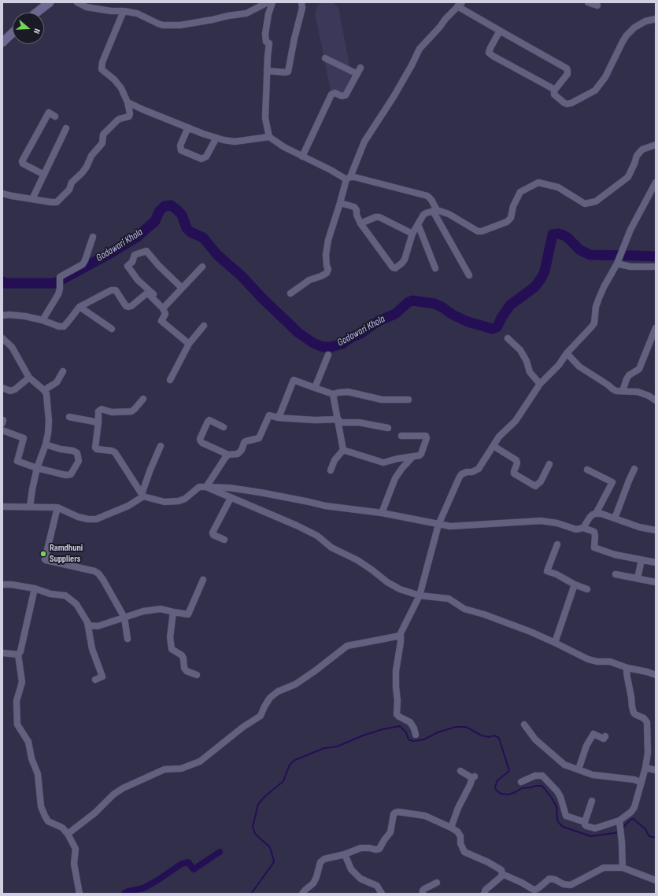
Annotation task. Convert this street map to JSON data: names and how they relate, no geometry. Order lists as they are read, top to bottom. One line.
{"water":["Godawari Khola"],"places":["Ramdhuni Suppliers"],"north":"right"}
